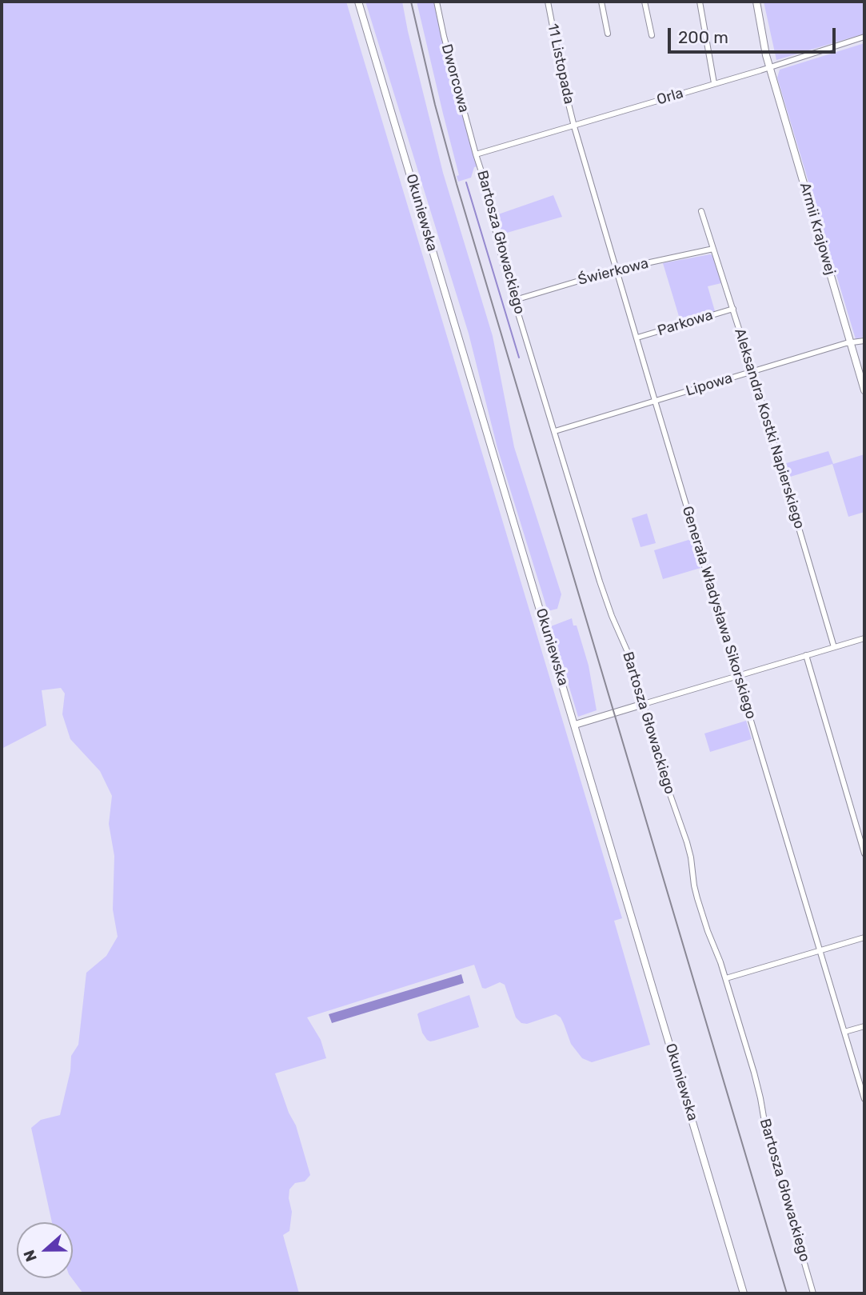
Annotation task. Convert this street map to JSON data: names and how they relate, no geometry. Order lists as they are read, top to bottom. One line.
{"streets":{"main road":["Okuniewska","Armii Krajowej"],"street":["11 Listopada","Dworcowa","Orla","Bartosza Głowackiego","Świerkowa","Parkowa","Lipowa","Aleksandra Kostki Napierskiego","Generała Władysława Sikorskiego"]},"crossings":[["11 Listopada","Orla"],["11 Listopada","Generała Władysława Sikorskiego"],["Dworcowa","Orla"],["Dworcowa","Bartosza Głowackiego"],["Orla","Armii Krajowej"],["Orla","Bartosza Głowackiego"],["Orla","Generała Władysława Sikorskiego"],["Armii Krajowej","Lipowa"],["Bartosza Głowackiego","Świerkowa"],["Bartosza Głowackiego","Lipowa"],["Świerkowa","Aleksandra Kostki Napierskiego"],["Świerkowa","Generała Władysława Sikorskiego"],["Parkowa","Aleksandra Kostki Napierskiego"],["Parkowa","Generała Władysława Sikorskiego"],["Lipowa","Aleksandra Kostki Napierskiego"],["Lipowa","Generała Władysława Sikorskiego"]],"scale_bar":"200 m","north":"left"}
